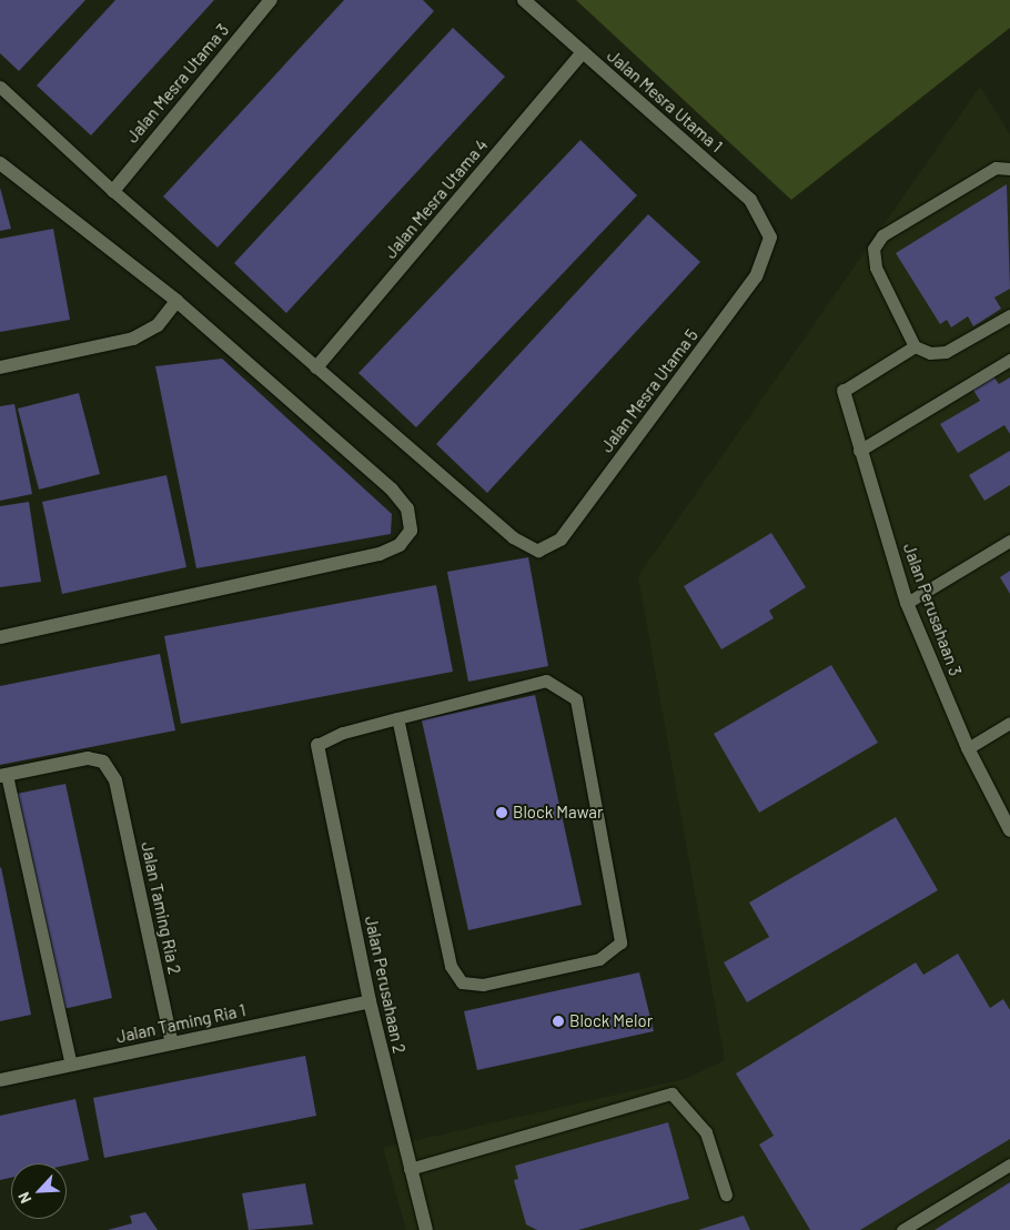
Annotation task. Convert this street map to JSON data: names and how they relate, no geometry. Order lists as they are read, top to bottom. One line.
{"streets":{"street":["Jalan Mesra Utama 3","Jalan Mesra Utama 1","Jalan Mesra Utama 4","Jalan Mesra Utama 5","Jalan Perusahaan 3","Jalan Taming Ria 2","Jalan Perusahaan 2","Jalan Taming Ria 1"]},"crossings":[["Jalan Mesra Utama 1","Jalan Mesra Utama 4"],["Jalan Mesra Utama 1","Jalan Mesra Utama 5"],["Jalan Taming Ria 2","Jalan Taming Ria 1"],["Jalan Perusahaan 2","Jalan Taming Ria 1"]],"places":["Block Mawar","Block Melor"],"north":"bottom left"}
